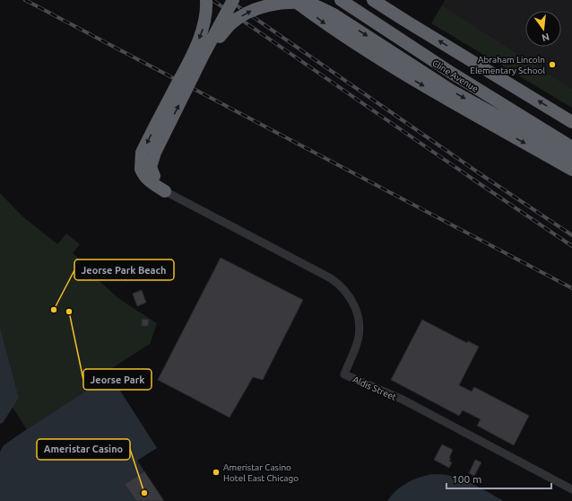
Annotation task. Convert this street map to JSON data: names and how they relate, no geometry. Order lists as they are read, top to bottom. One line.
{"streets":{"highway":["Cline Avenue"],"street":["Aldis Street"]},"places":["Abraham Lincoln Elementary School","Jeorse Park Beach","Jeorse Park","Ameristar Casino Hotel East Chicago","Ameristar Casino"],"scale_bar":"100 m","north":"bottom"}
